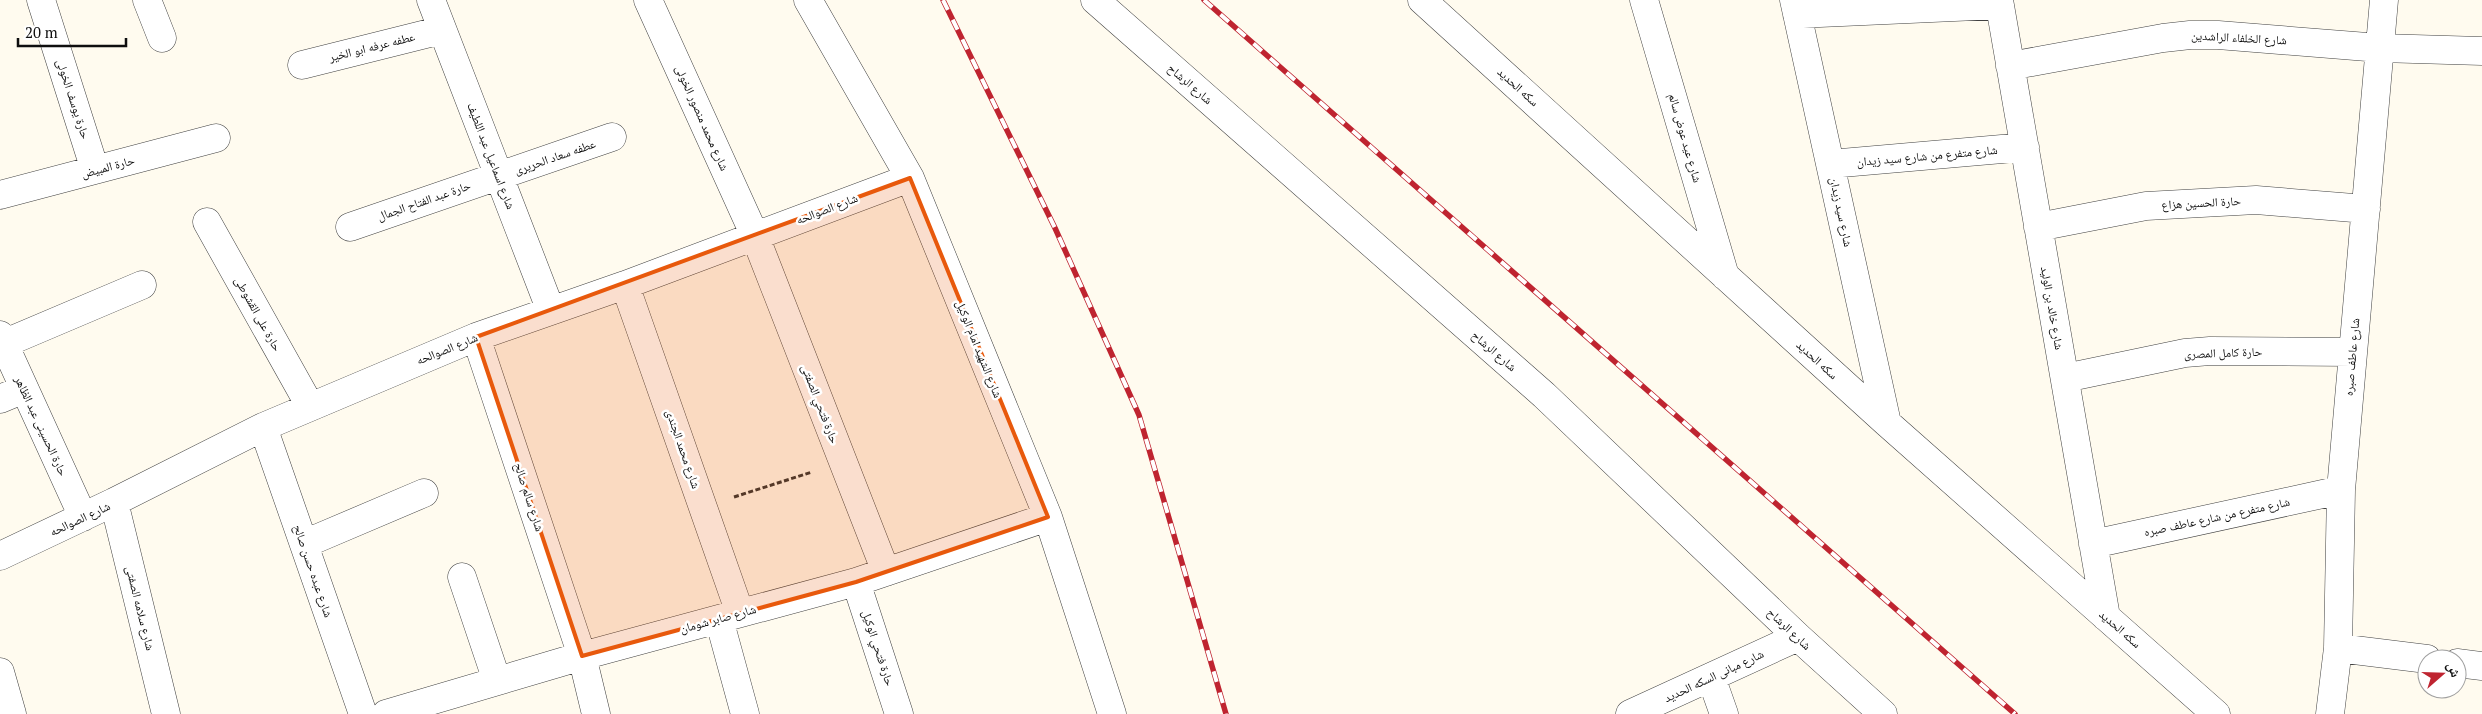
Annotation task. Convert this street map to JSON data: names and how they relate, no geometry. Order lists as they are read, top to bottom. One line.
{"streets":{"street":["شارع الخلفاء الراشدين","عطفه عرفه ابو الخير","شارع الرشاح","سكه الحديد","حارة يوسف الخولى","شارع محمد منصور الخولى","شارع عيد عوض سالم","شارع اسماعيل عبد اللطيف","شارع متفرع من شارع سيد زيدان","عطفه سعاد الحريرى","حارة المبيض","حارة عبد الفتاح الجمال","حارة الحسين هزاع","شارع الصوالحه","شارع سيد زيدان","شارع خالد بن الوليد","حارة على القشوطى","شارع الشهيد امام الوكيل","حارة كامل المصرى","شارع عاطف صبره","حارة فتحي الصفتى","حارة الحسينى عبد الظاهر","شارع محمد الجندى","شارع سالم صالح","شارع متفرع من شارع عاطف صبره","شارع عبده حسن صالح","شارع سلامه الصفتى","شارع صابر شومان","حارة فتحي الوكيل","شارع مبانى السكه الحديد"]},"crossings":[["شارع الخلفاء الراشدين","شارع خالد بن الوليد"],["شارع الخلفاء الراشدين","شارع عاطف صبره"],["عطفه عرفه ابو الخير","شارع اسماعيل عبد اللطيف"],["شارع الرشاح","شارع مبانى السكه الحديد"],["سكه الحديد","شارع عيد عوض سالم"],["سكه الحديد","شارع سيد زيدان"],["سكه الحديد","شارع خالد بن الوليد"],["حارة يوسف الخولى","حارة المبيض"],["شارع محمد منصور الخولى","شارع الصوالحه"],["شارع محمد منصور الخولى","حارة فتحي الصفتى"],["شارع اسماعيل عبد اللطيف","عطفه سعاد الحريرى"],["شارع اسماعيل عبد اللطيف","حارة عبد الفتاح الجمال"],["شارع اسماعيل عبد اللطيف","شارع الصوالحه"],["شارع متفرع من شارع سيد زيدان","شارع سيد زيدان"],["شارع متفرع من شارع سيد زيدان","شارع خالد بن الوليد"],["عطفه سعاد الحريرى","حارة عبد الفتاح الجمال"],["حارة الحسين هزاع","شارع خالد بن الوليد"],["حارة الحسين هزاع","شارع عاطف صبره"],["شارع الصوالحه","حارة على القشوطى"],["شارع الصوالحه","شارع الشهيد امام الوكيل"],["شارع الصوالحه","حارة فتحي الصفتى"],["شارع الصوالحه","حارة الحسينى عبد الظاهر"],["شارع الصوالحه","شارع محمد الجندى"],["شارع الصوالحه","شارع سالم صالح"],["شارع الصوالحه","شارع عبده حسن صالح"],["شارع الصوالحه","شارع سلامه الصفتى"],["شارع خالد بن الوليد","حارة كامل المصرى"],["شارع خالد بن الوليد","شارع متفرع من شارع عاطف صبره"],["شارع الشهيد امام الوكيل","شارع صابر شومان"],["حارة كامل المصرى","شارع عاطف صبره"],["شارع عاطف صبره","شارع متفرع من شارع عاطف صبره"],["حارة فتحي الصفتى","شارع صابر شومان"],["شارع محمد الجندى","شارع صابر شومان"],["شارع سالم صالح","شارع صابر شومان"],["شارع صابر شومان","حارة فتحي الوكيل"]],"scale_bar":"20 m","north":"right"}
